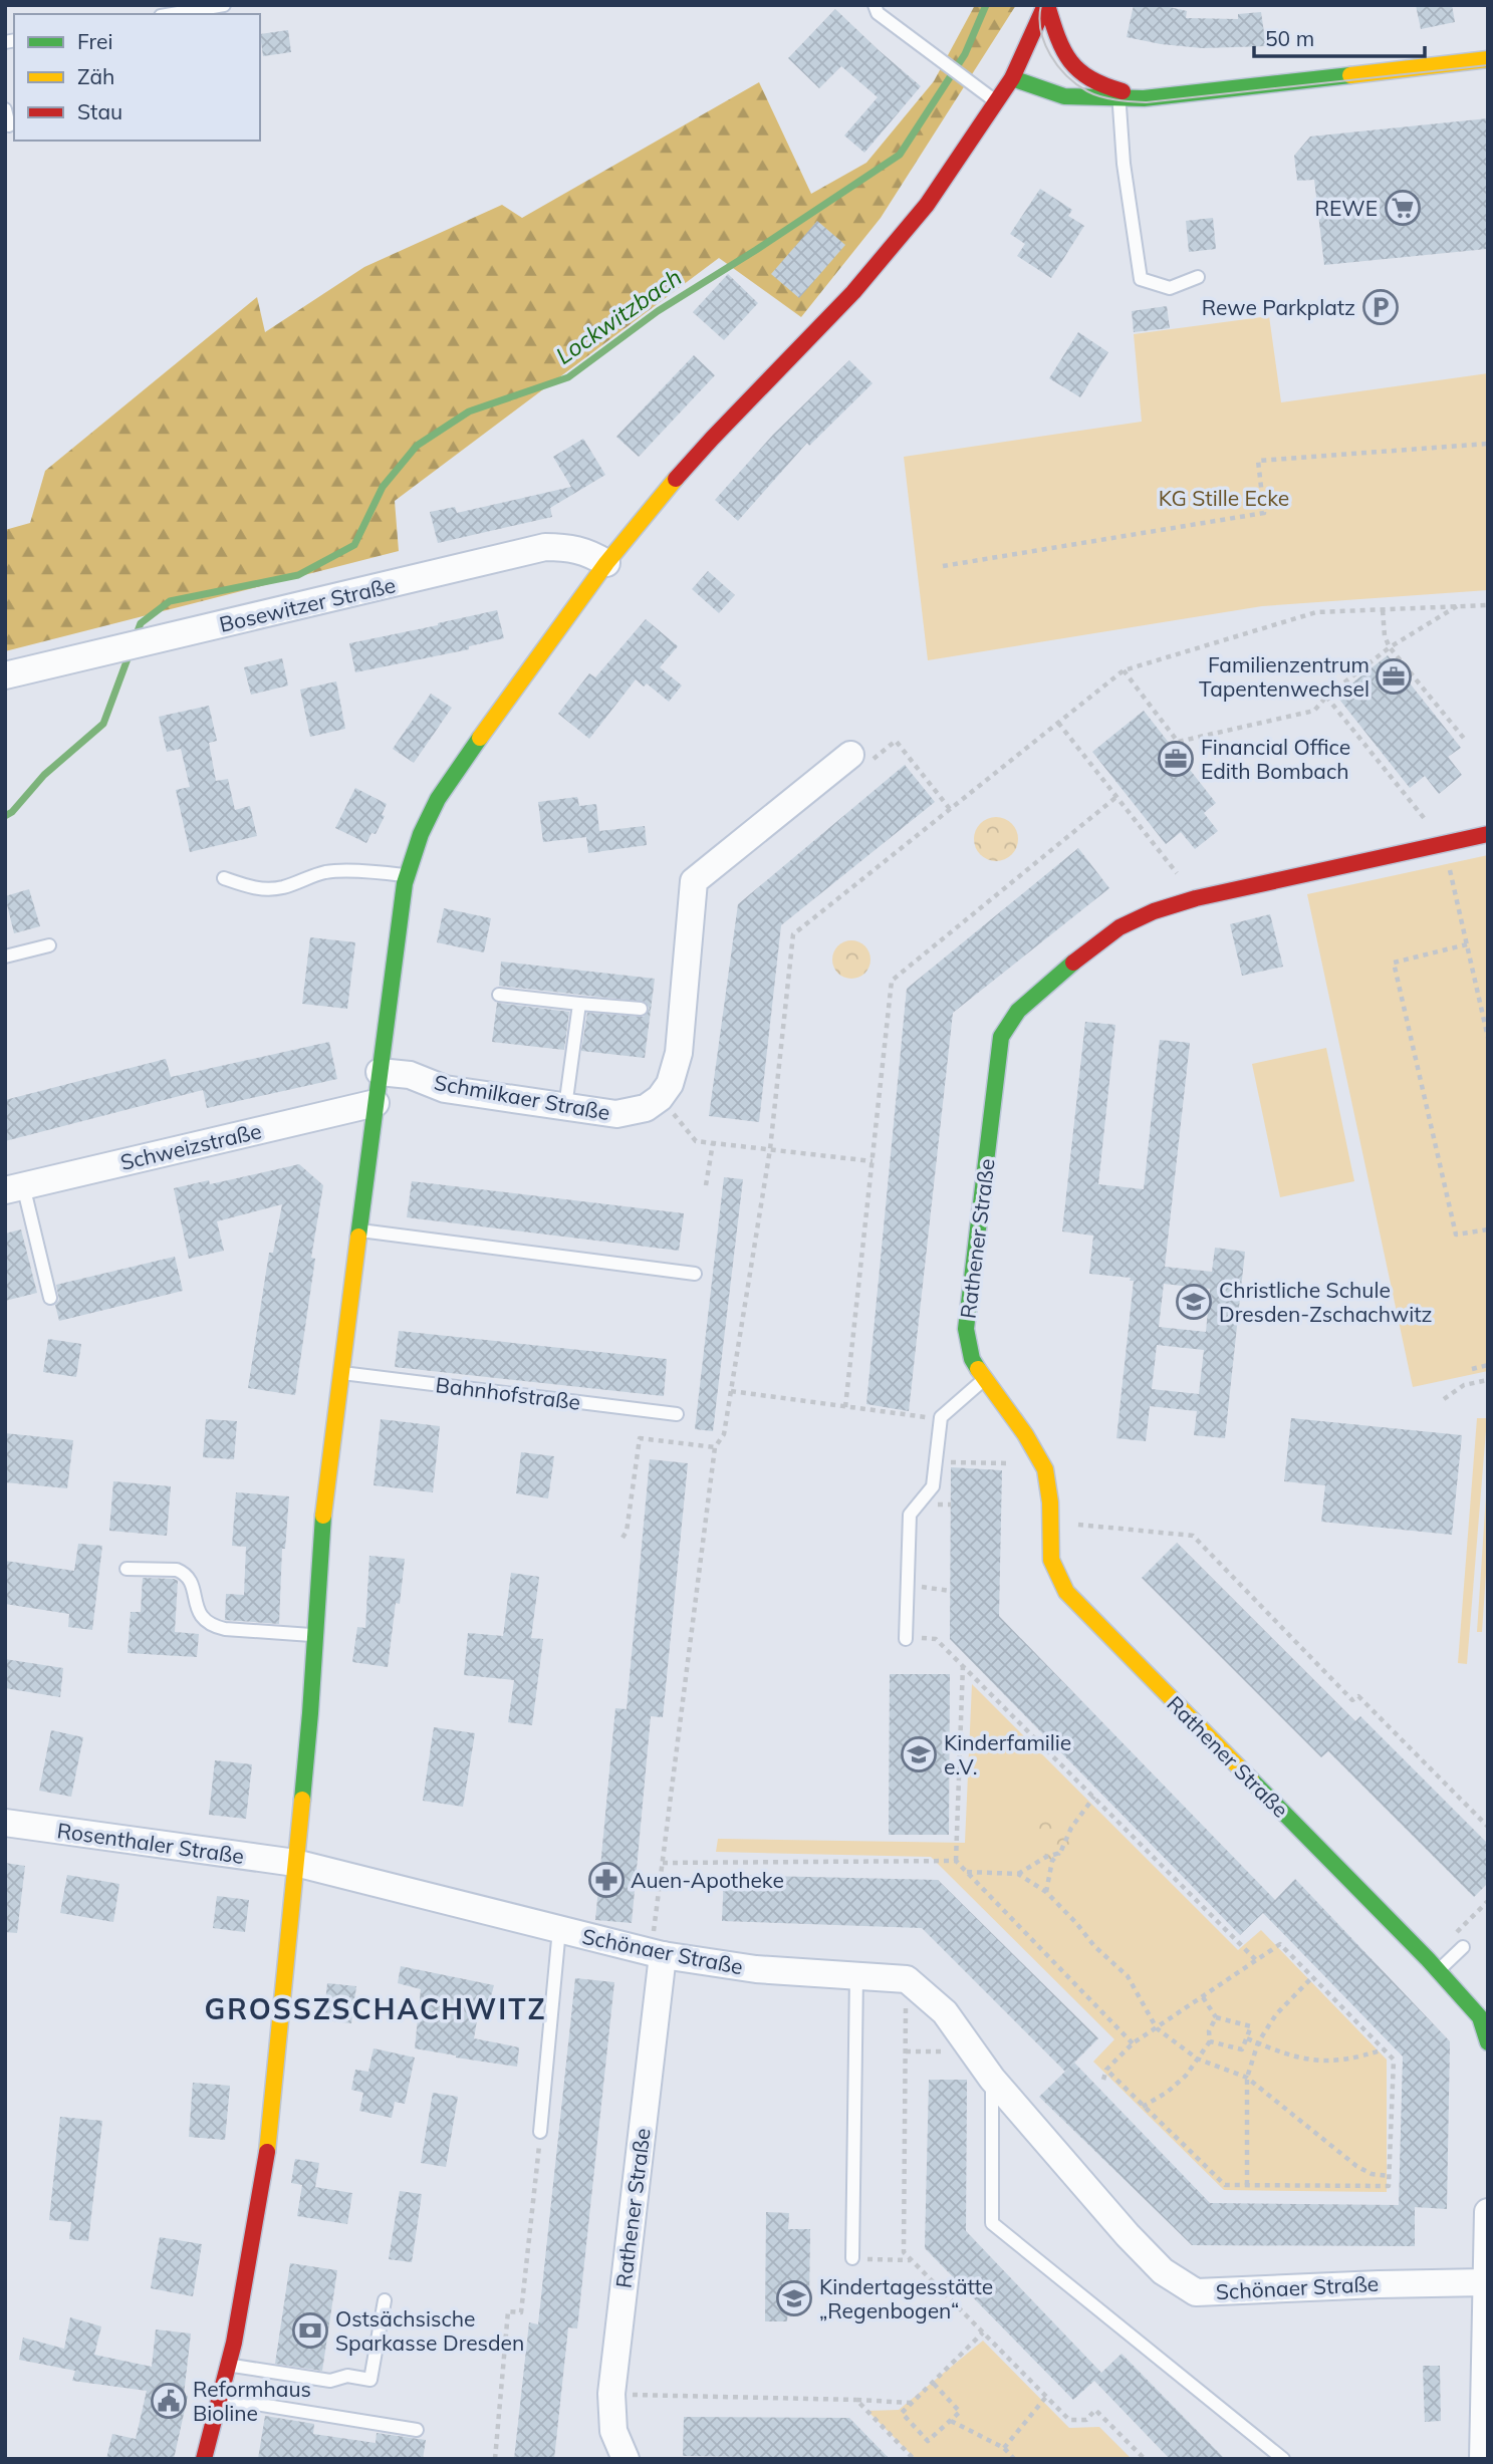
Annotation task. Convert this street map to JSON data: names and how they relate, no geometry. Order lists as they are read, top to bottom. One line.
{"streets":{"street":["Bosewitzer Straße","Schmilkaer Straße","Schweizstraße","Rathener Straße","Rosenthaler Straße","Schönaer Straße"],"lane":["Bahnhofstraße"]},"crossings":[["Rathener Straße","Schönaer Straße"],["Rosenthaler Straße","Schönaer Straße"]],"districts":["GROSSZSCHACHWITZ"],"water":["Lockwitzbach"],"parks":["KG Stille Ecke"],"places":{"supermarket":["REWE"],"parking":["Rewe Parkplatz"],"office":["Familienzentrum Tapentenwechsel","Financial Office Edith Bombach"],"school or university":["Christliche Schule Dresden-Zschachwitz","Kinderfamilie e.V.","Kindertagesstätte „Regenbogen“"],"pharmacy":["Auen-Apotheke"],"bank":["Ostsächsische Sparkasse Dresden"],"public building":["Reformhaus Bioline"]},"legend":["Frei","Zäh","Stau"],"scale_bar":"50 m"}
